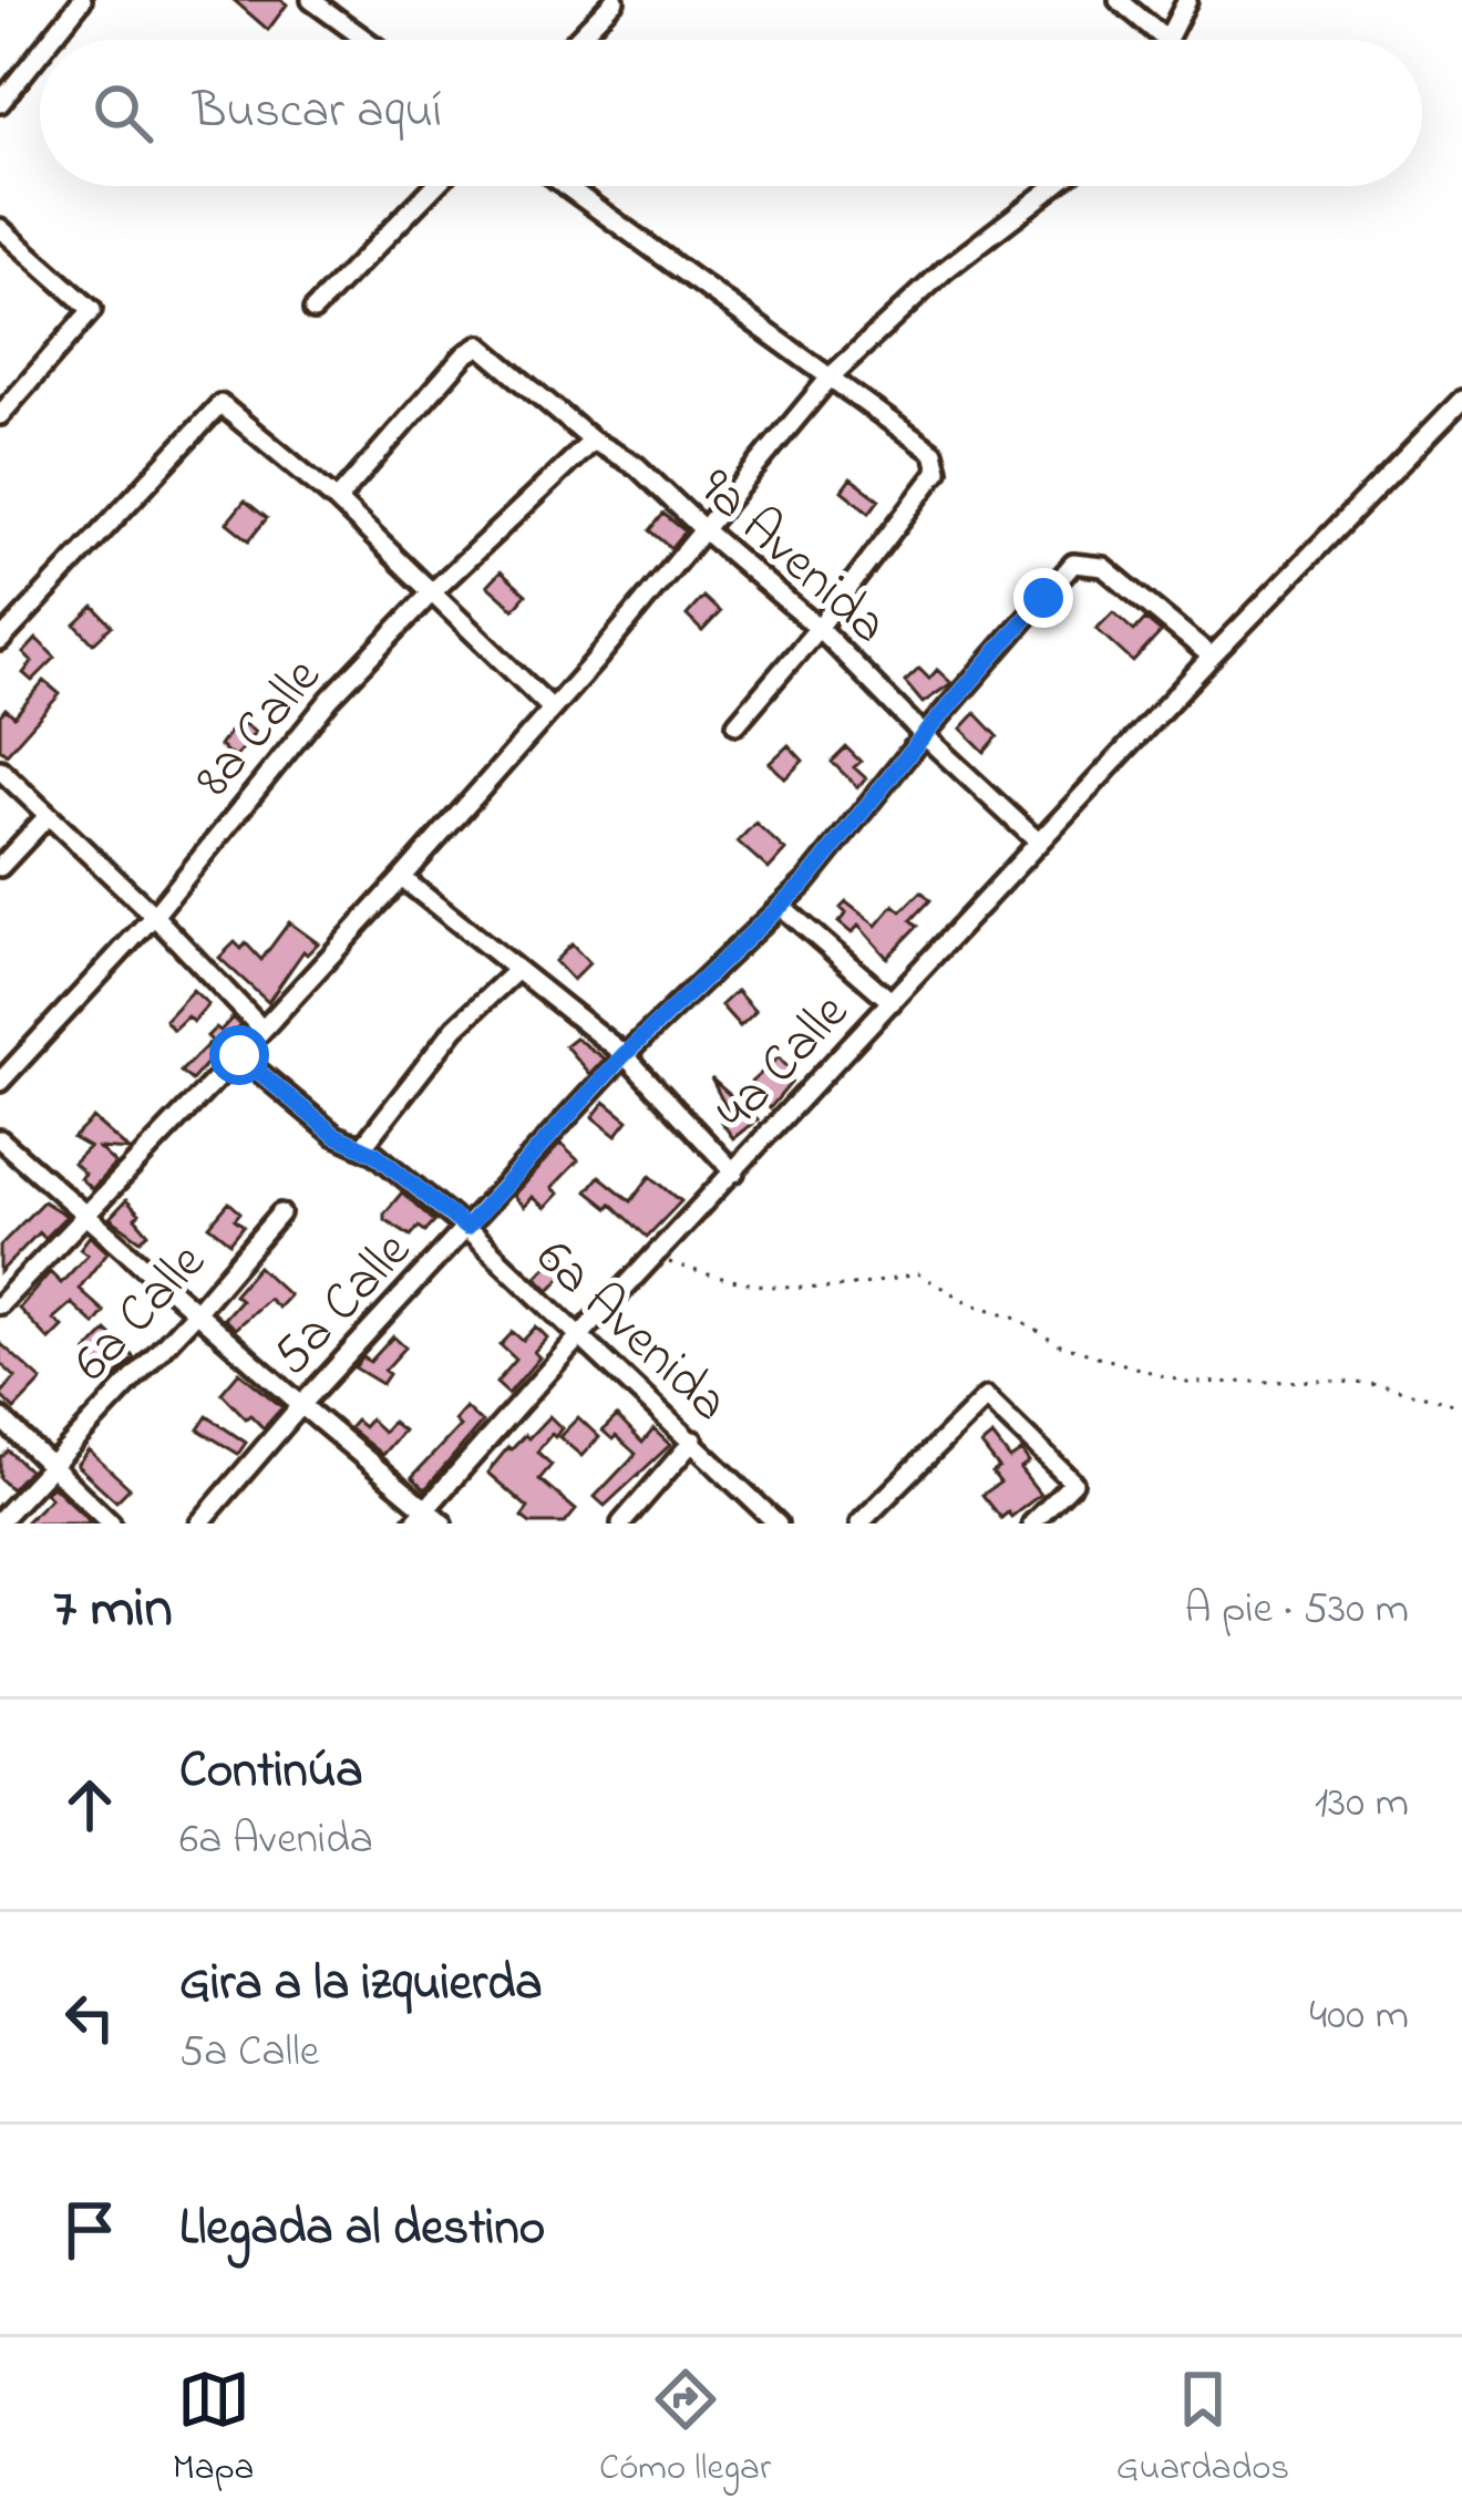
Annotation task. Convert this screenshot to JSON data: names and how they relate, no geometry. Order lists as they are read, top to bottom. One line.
{"streets":{"street":["9a Avenida","8a Calle","4a Calle","5a Calle","6a Calle","6a Avenida"]},"crossings":[["9a Avenida","8a Calle"],["9a Avenida","4a Calle"],["9a Avenida","5a Calle"],["4a Calle","5a Calle"],["4a Calle","6a Avenida"],["5a Calle","6a Avenida"]],"page":{"search":"Buscar aquí","heading":["7 min","A pie · 530 m"],"list":[["Continúa","6a Avenida","130 m"],["Gira a la izquierda","5a Calle","400 m"],"Llegada al destino"],"nav":["Mapa","Cómo llegar","Guardados"]}}
